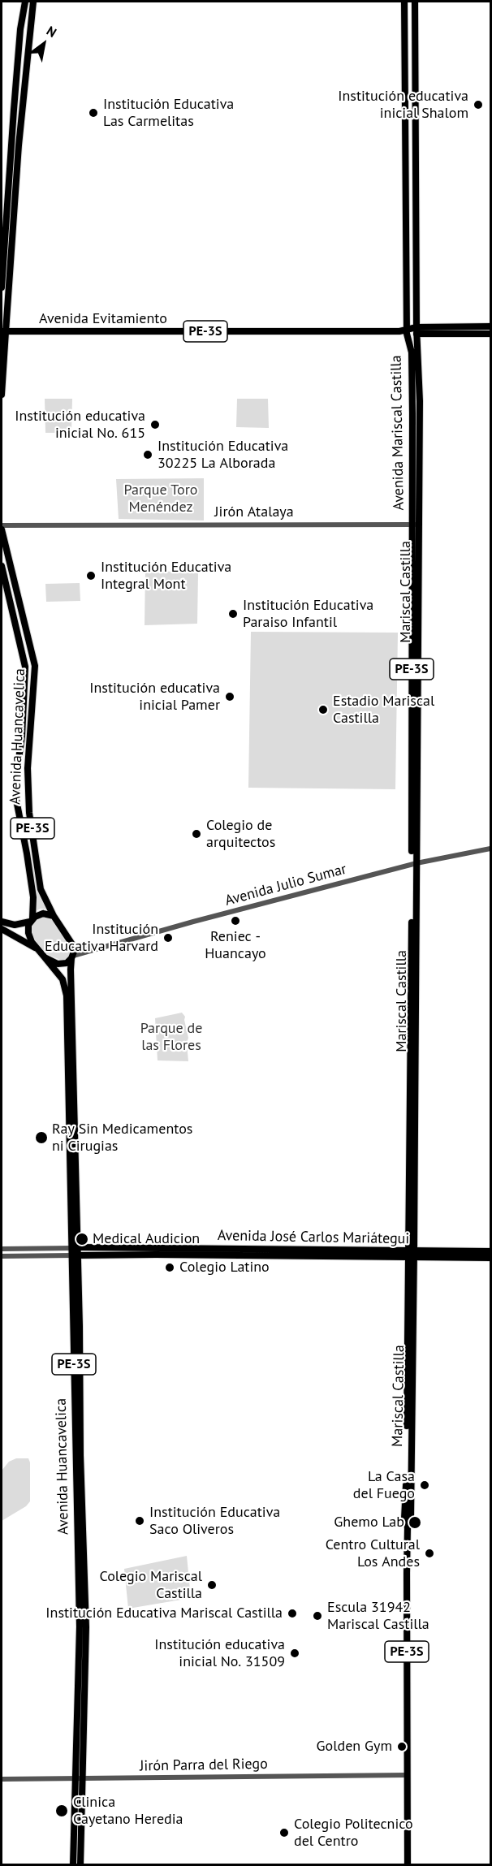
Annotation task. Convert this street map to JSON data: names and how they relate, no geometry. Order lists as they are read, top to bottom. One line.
{"streets":{"highway":["Avenida Evitamiento","PE-3S","Avenida Mariscal Castilla","Mariscal Castilla","Avenida Huancavelica"],"main road":["Avenida José Carlos Mariátegui"],"street":["Jirón Atalaya","Avenida Julio Sumar","Jirón Parra del Riego"]},"crossings":[["Avenida Evitamiento","Avenida Mariscal Castilla"],["PE-3S","Avenida Huancavelica"],["PE-3S","Avenida Julio Sumar"],["Avenida Mariscal Castilla","Jirón Atalaya"],["Avenida Mariscal Castilla","Mariscal Castilla"],["Avenida Mariscal Castilla","Avenida Julio Sumar"],["Jirón Atalaya","Mariscal Castilla"],["Mariscal Castilla","Avenida Julio Sumar"],["Mariscal Castilla","Avenida José Carlos Mariátegui"],["Mariscal Castilla","Jirón Parra del Riego"],["Avenida Huancavelica","Avenida Julio Sumar"],["Avenida Huancavelica","Avenida José Carlos Mariátegui"],["Avenida Huancavelica","Jirón Parra del Riego"]],"parks":["Parque Toro Menéndez","Parque de las Flores"],"places":["Institución educativa inicial Shalom","Institución Educativa Las Carmelitas","Institución educativa inicial No. 615","Institución Educativa 30225 La Alborada","Institución Educativa Integral Mont","Institución Educativa Paraiso Infantil","Institución educativa inicial Pamer","Estadio Mariscal Castilla","Colegio de arquitectos","Reniec - Huancayo","Institución Educativa Harvard","Ray Sin Medicamentos ni Cirugias","Medical Audicion","Colegio Latino","La Casa del Fuego","Institución Educativa Saco Oliveros","Ghemo Lab","Centro Cultural Los Andes","Colegio Mariscal Castilla","Institución Educativa Mariscal Castilla","Escula 31942 Mariscal Castilla","Institución educativa inicial No. 31509","Golden Gym","Clinica Cayetano Heredia","Colegio Politecnico del Centro"],"north":"top right"}
